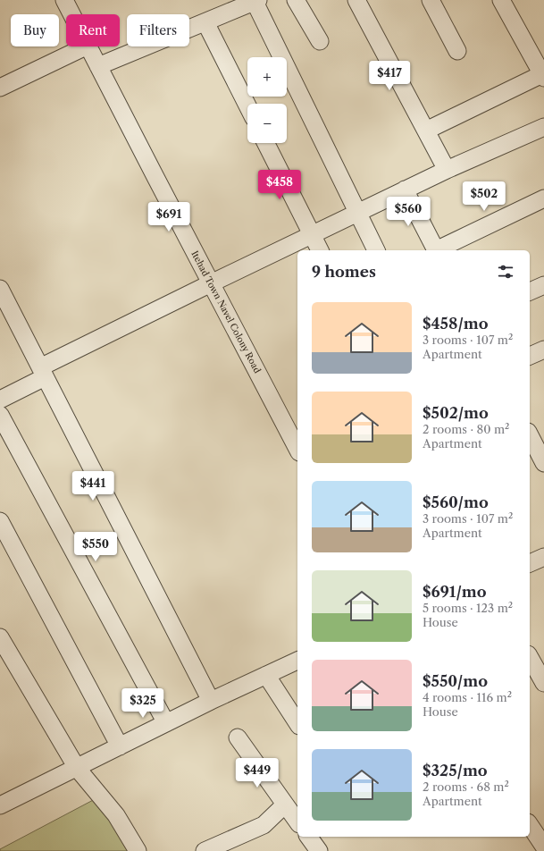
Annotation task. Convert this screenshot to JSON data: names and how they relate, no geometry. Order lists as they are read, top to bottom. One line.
{"streets":{"street":["Itehad Town Navel Colony Road"]},"page":{"chip":["Buy","Rent","Filters"],"map_buttons":["+","−"],"price":["$417","$458","$502","$560","$691","$441","$550","$325","$449"],"heading":"9 homes","list":[{"name":"$458/mo","note":"3 rooms · 107 m² · Apartment"},{"name":"$502/mo","note":"2 rooms · 80 m² · Apartment"},{"name":"$560/mo","note":"3 rooms · 107 m² · Apartment"},{"name":"$691/mo","note":"5 rooms · 123 m² · House"},{"name":"$550/mo","note":"4 rooms · 116 m² · House"},{"name":"$325/mo","note":"2 rooms · 68 m² · Apartment"}]}}
